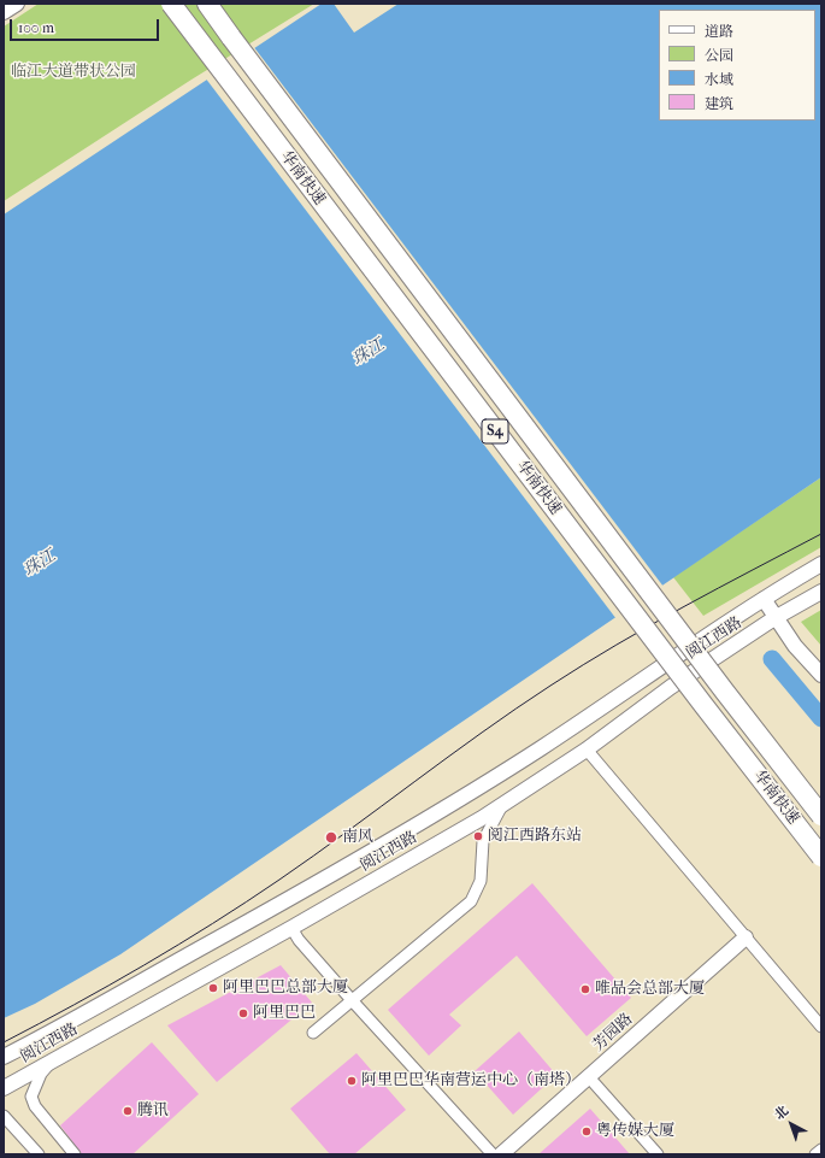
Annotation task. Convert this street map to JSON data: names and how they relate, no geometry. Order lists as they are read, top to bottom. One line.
{"streets":{"highway":["华南快速","S4"],"main road":["阅江西路","芳园路"]},"water":["珠江"],"parks":["临江大道带状公园"],"places":["阅江西路东站","南风","阿里巴巴总部大厦","唯品会总部大厦","阿里巴巴","阿里巴巴华南营运中心（南塔）","腾讯","粤传媒大厦"],"legend":["道路","公园","水域","建筑"],"scale_bar":"100 m","north":"top left"}
